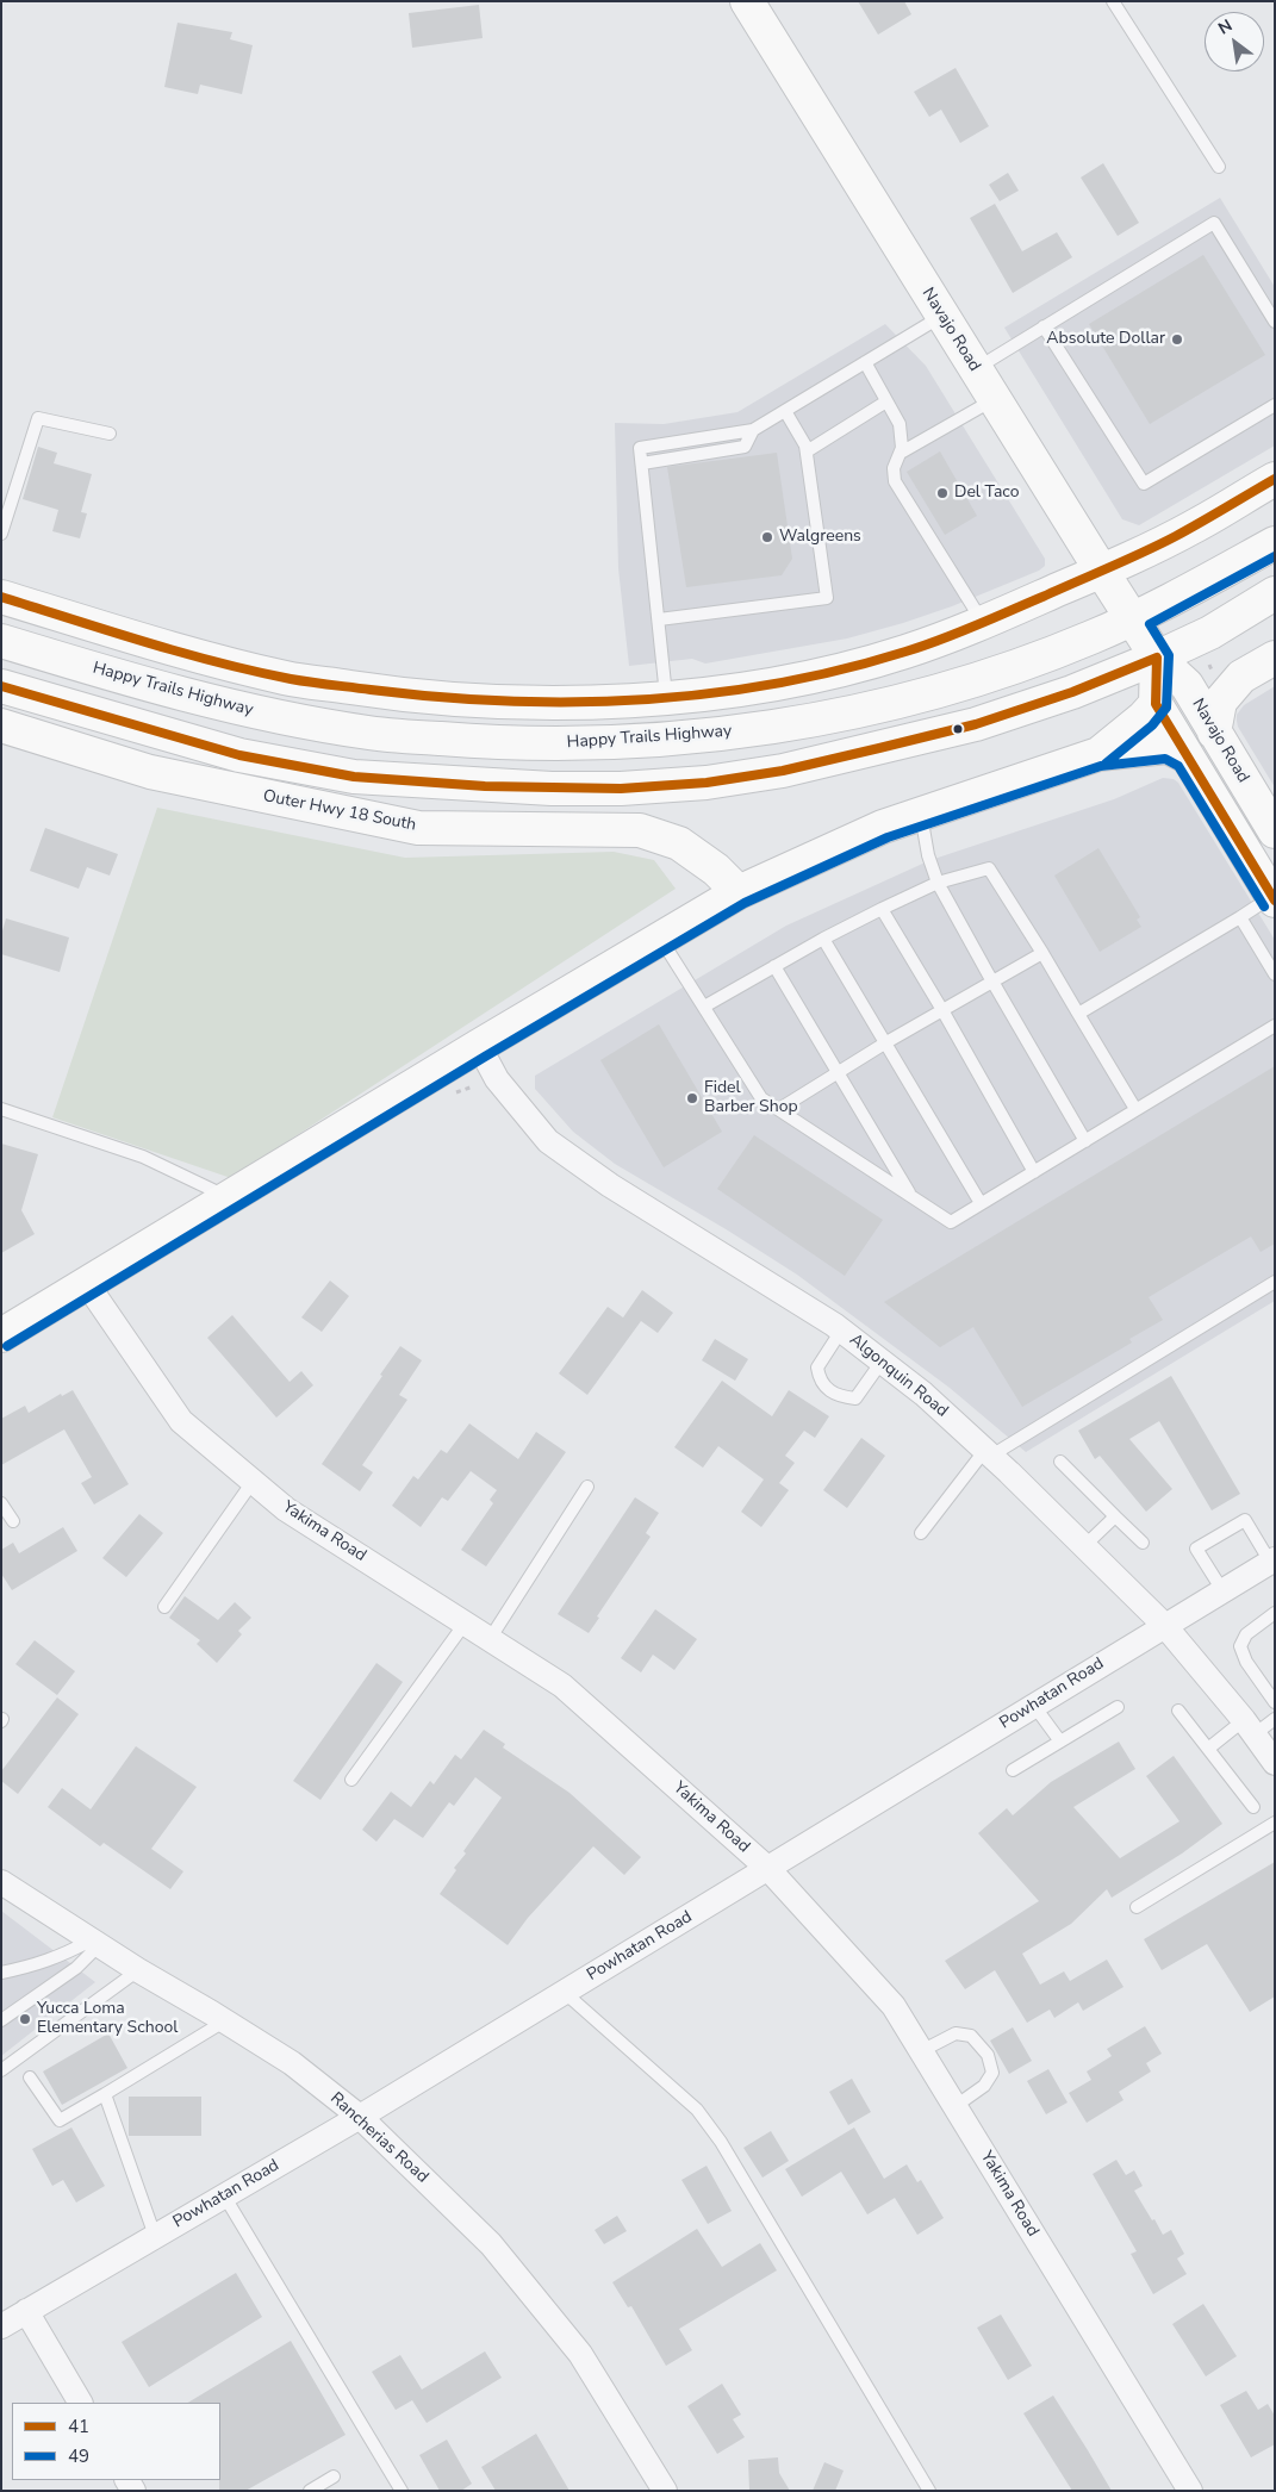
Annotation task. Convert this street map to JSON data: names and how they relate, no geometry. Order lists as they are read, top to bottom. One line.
{"streets":{"main road":["Navajo Road","Happy Trails Highway","Outer Hwy 18 South"],"street":["Algonquin Road","Yakima Road","Powhatan Road","Rancherias Road"]},"crossings":[["Navajo Road","Happy Trails Highway"],["Algonquin Road","Powhatan Road"],["Yakima Road","Powhatan Road"],["Powhatan Road","Rancherias Road"]],"places":["Absolute Dollar","Del Taco","Walgreens","Fidel Barber Shop","Yucca Loma Elementary School"],"lines":["transit line 41","transit line 49"],"legend":["41","49"],"north":"top left"}
